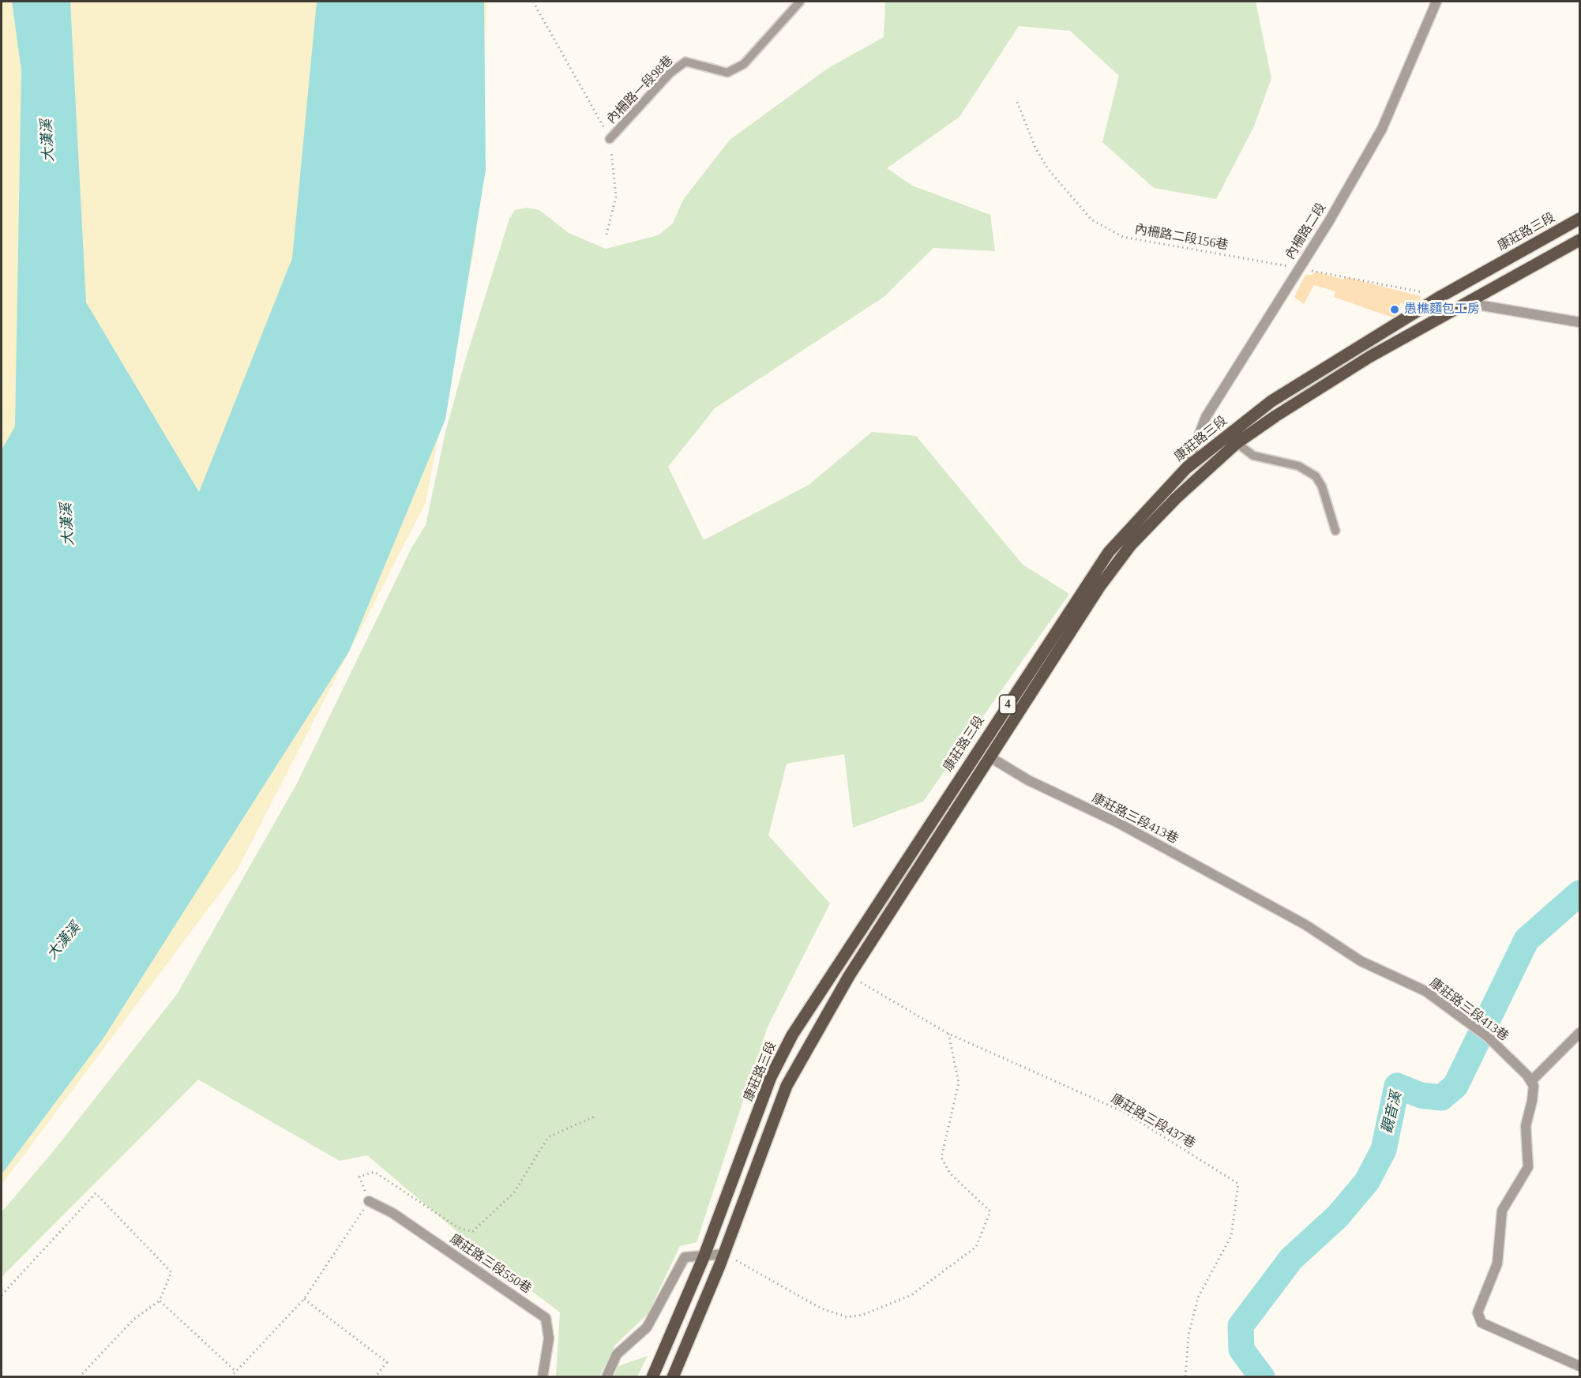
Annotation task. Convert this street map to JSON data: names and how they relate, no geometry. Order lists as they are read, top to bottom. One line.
{"streets":{"main road":["康莊路三段","4"],"street":["內柵路二段","康莊路三段413巷","康莊路三段550巷"],"lane":["內柵路一段98巷"],"path":["內柵路二段156巷","康莊路三段437巷"]},"crossings":[["內柵路二段","康莊路三段"],["內柵路二段","內柵路二段156巷"],["康莊路三段","內柵路二段156巷"],["康莊路三段","康莊路三段413巷"],["康莊路三段","康莊路三段437巷"]],"water":["大漢溪","觀音溪"],"places":["愚樵麵包工房"]}
